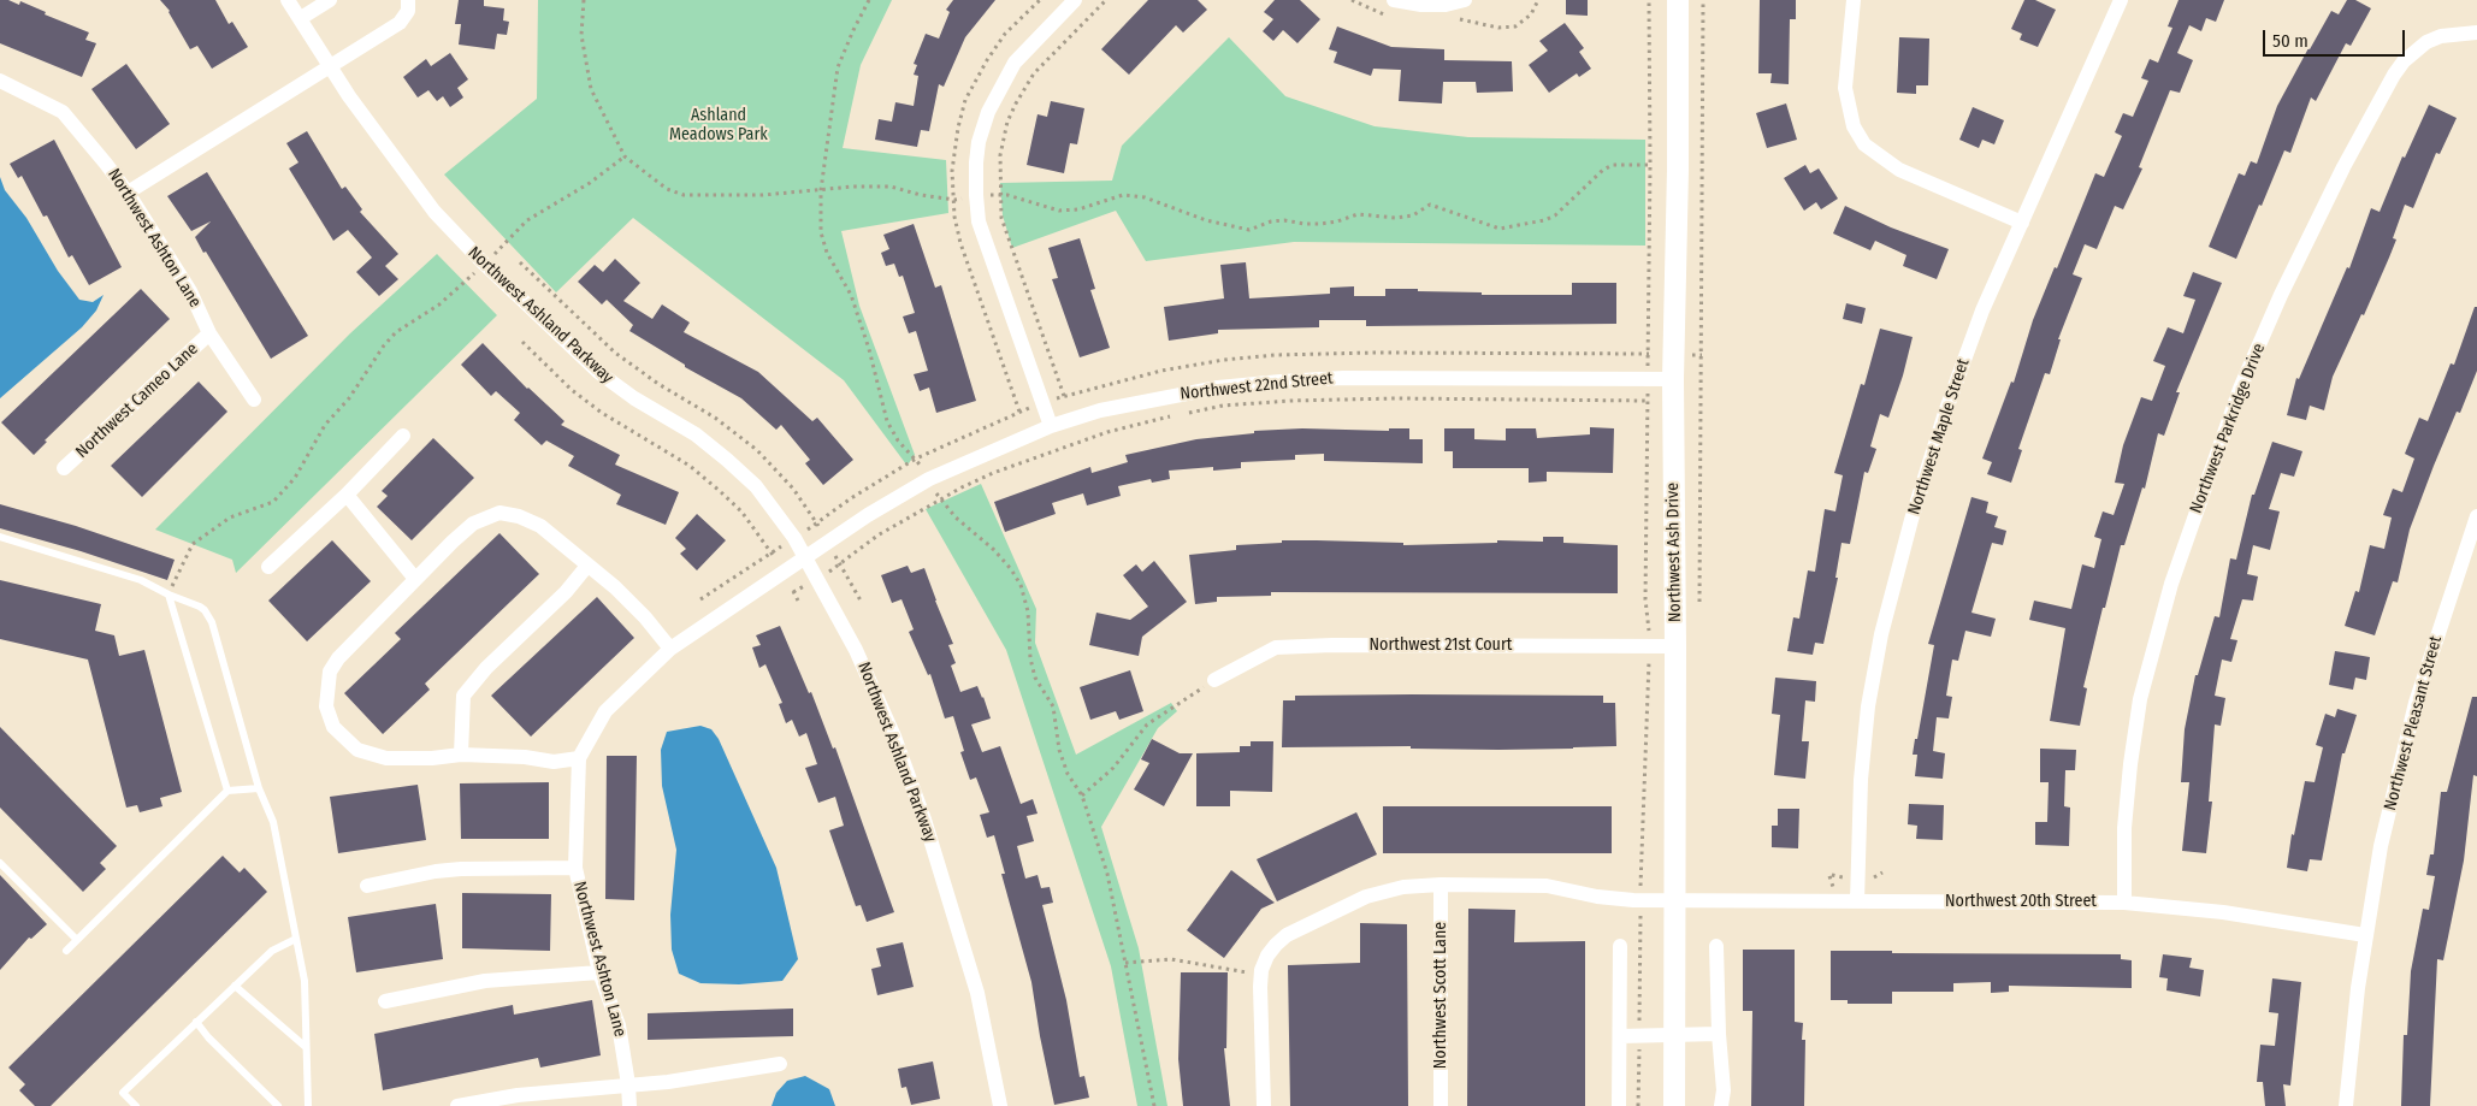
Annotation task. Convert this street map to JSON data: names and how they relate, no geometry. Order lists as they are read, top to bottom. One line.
{"streets":{"street":["Northwest Ashton Lane","Northwest Ashland Parkway","Northwest 22nd Street","Northwest Cameo Lane","Northwest Parkridge Drive","Northwest Maple Street","Northwest Ash Drive","Northwest 21st Court","Northwest Pleasant Street","Northwest 20th Street","Northwest Scott Lane"]},"crossings":[["Northwest Ashton Lane","Northwest Ashland Parkway"],["Northwest Ashton Lane","Northwest 22nd Street"],["Northwest Ashton Lane","Northwest Cameo Lane"],["Northwest Ashland Parkway","Northwest 22nd Street"],["Northwest 22nd Street","Northwest Ash Drive"],["Northwest Parkridge Drive","Northwest 20th Street"],["Northwest Maple Street","Northwest 20th Street"],["Northwest Ash Drive","Northwest 21st Court"],["Northwest Ash Drive","Northwest 20th Street"],["Northwest Pleasant Street","Northwest 20th Street"],["Northwest 20th Street","Northwest Scott Lane"]],"parks":["Ashland Meadows Park"],"scale_bar":"50 m"}
